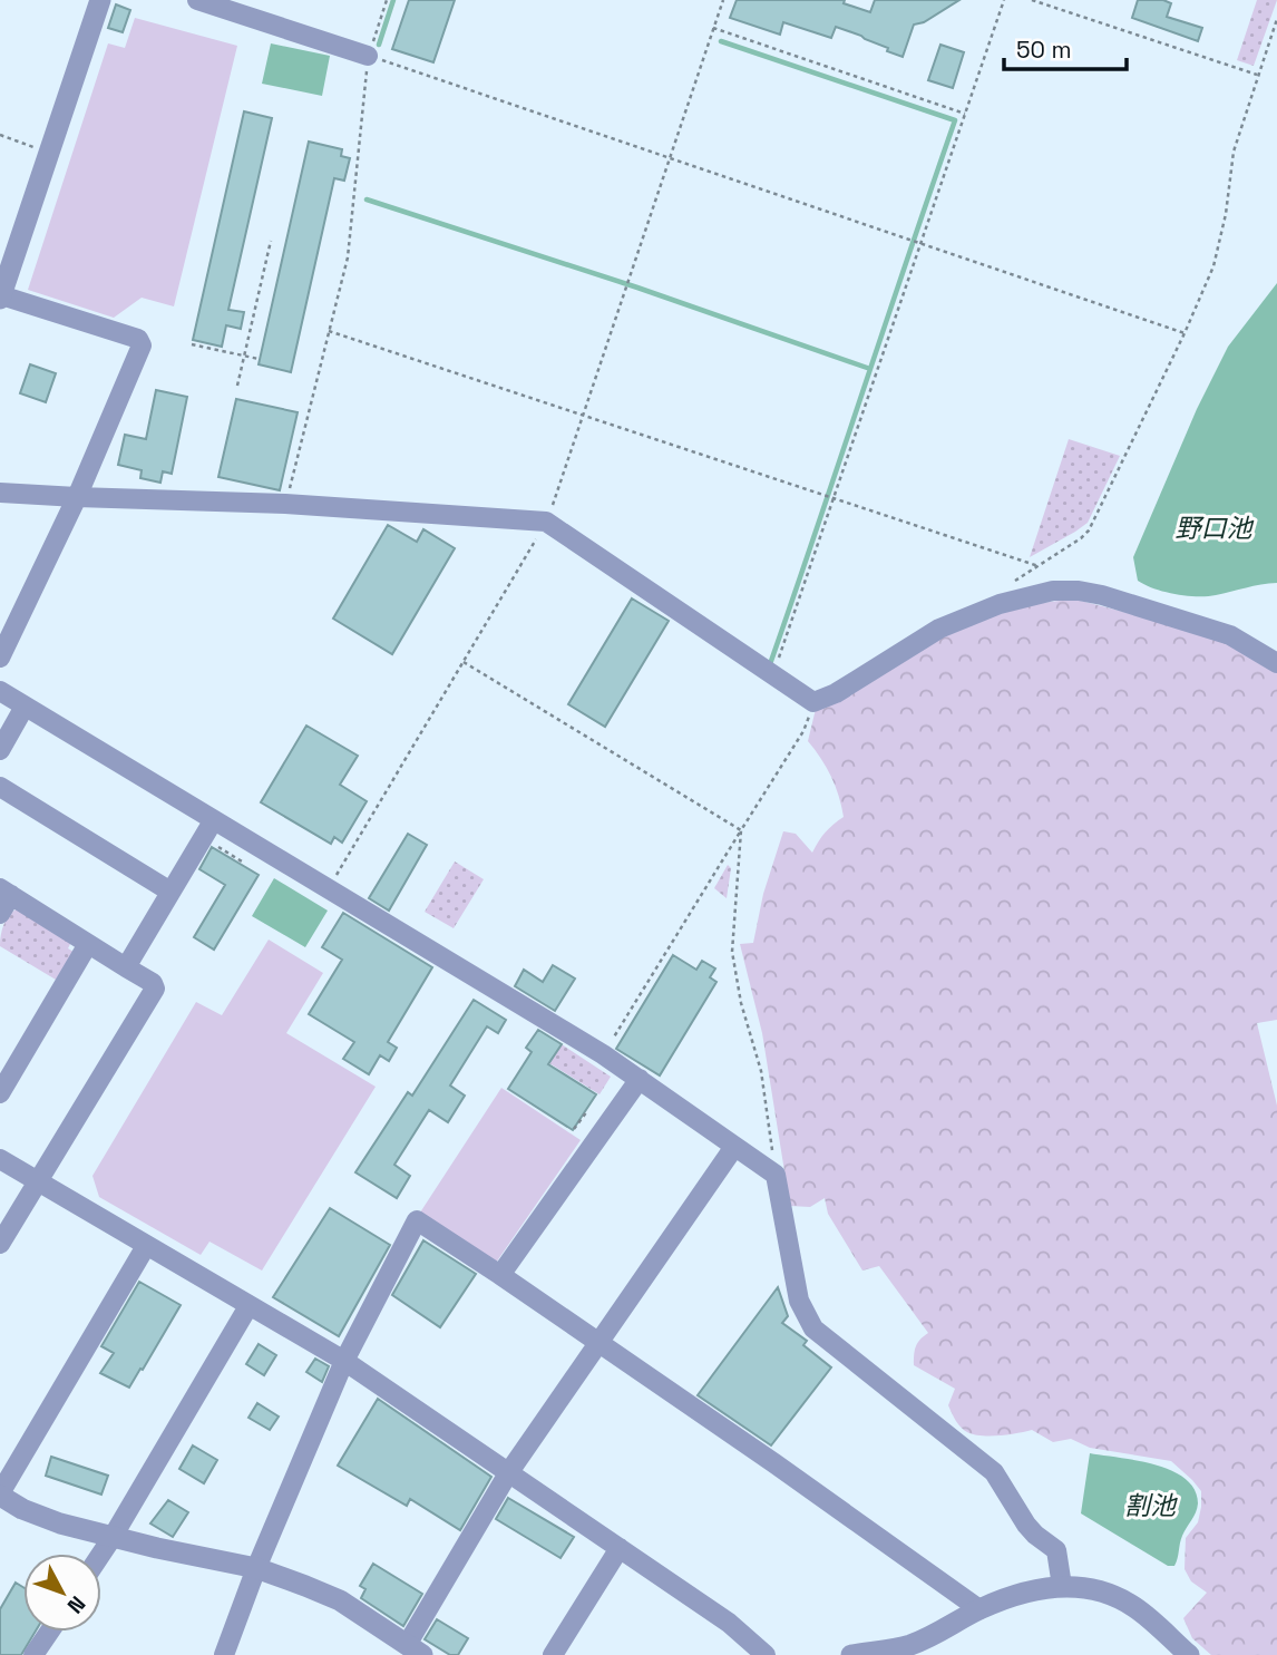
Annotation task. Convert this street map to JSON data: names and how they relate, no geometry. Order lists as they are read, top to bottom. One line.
{"water":["野口池","割池"],"scale_bar":"50 m","north":"bottom right"}
